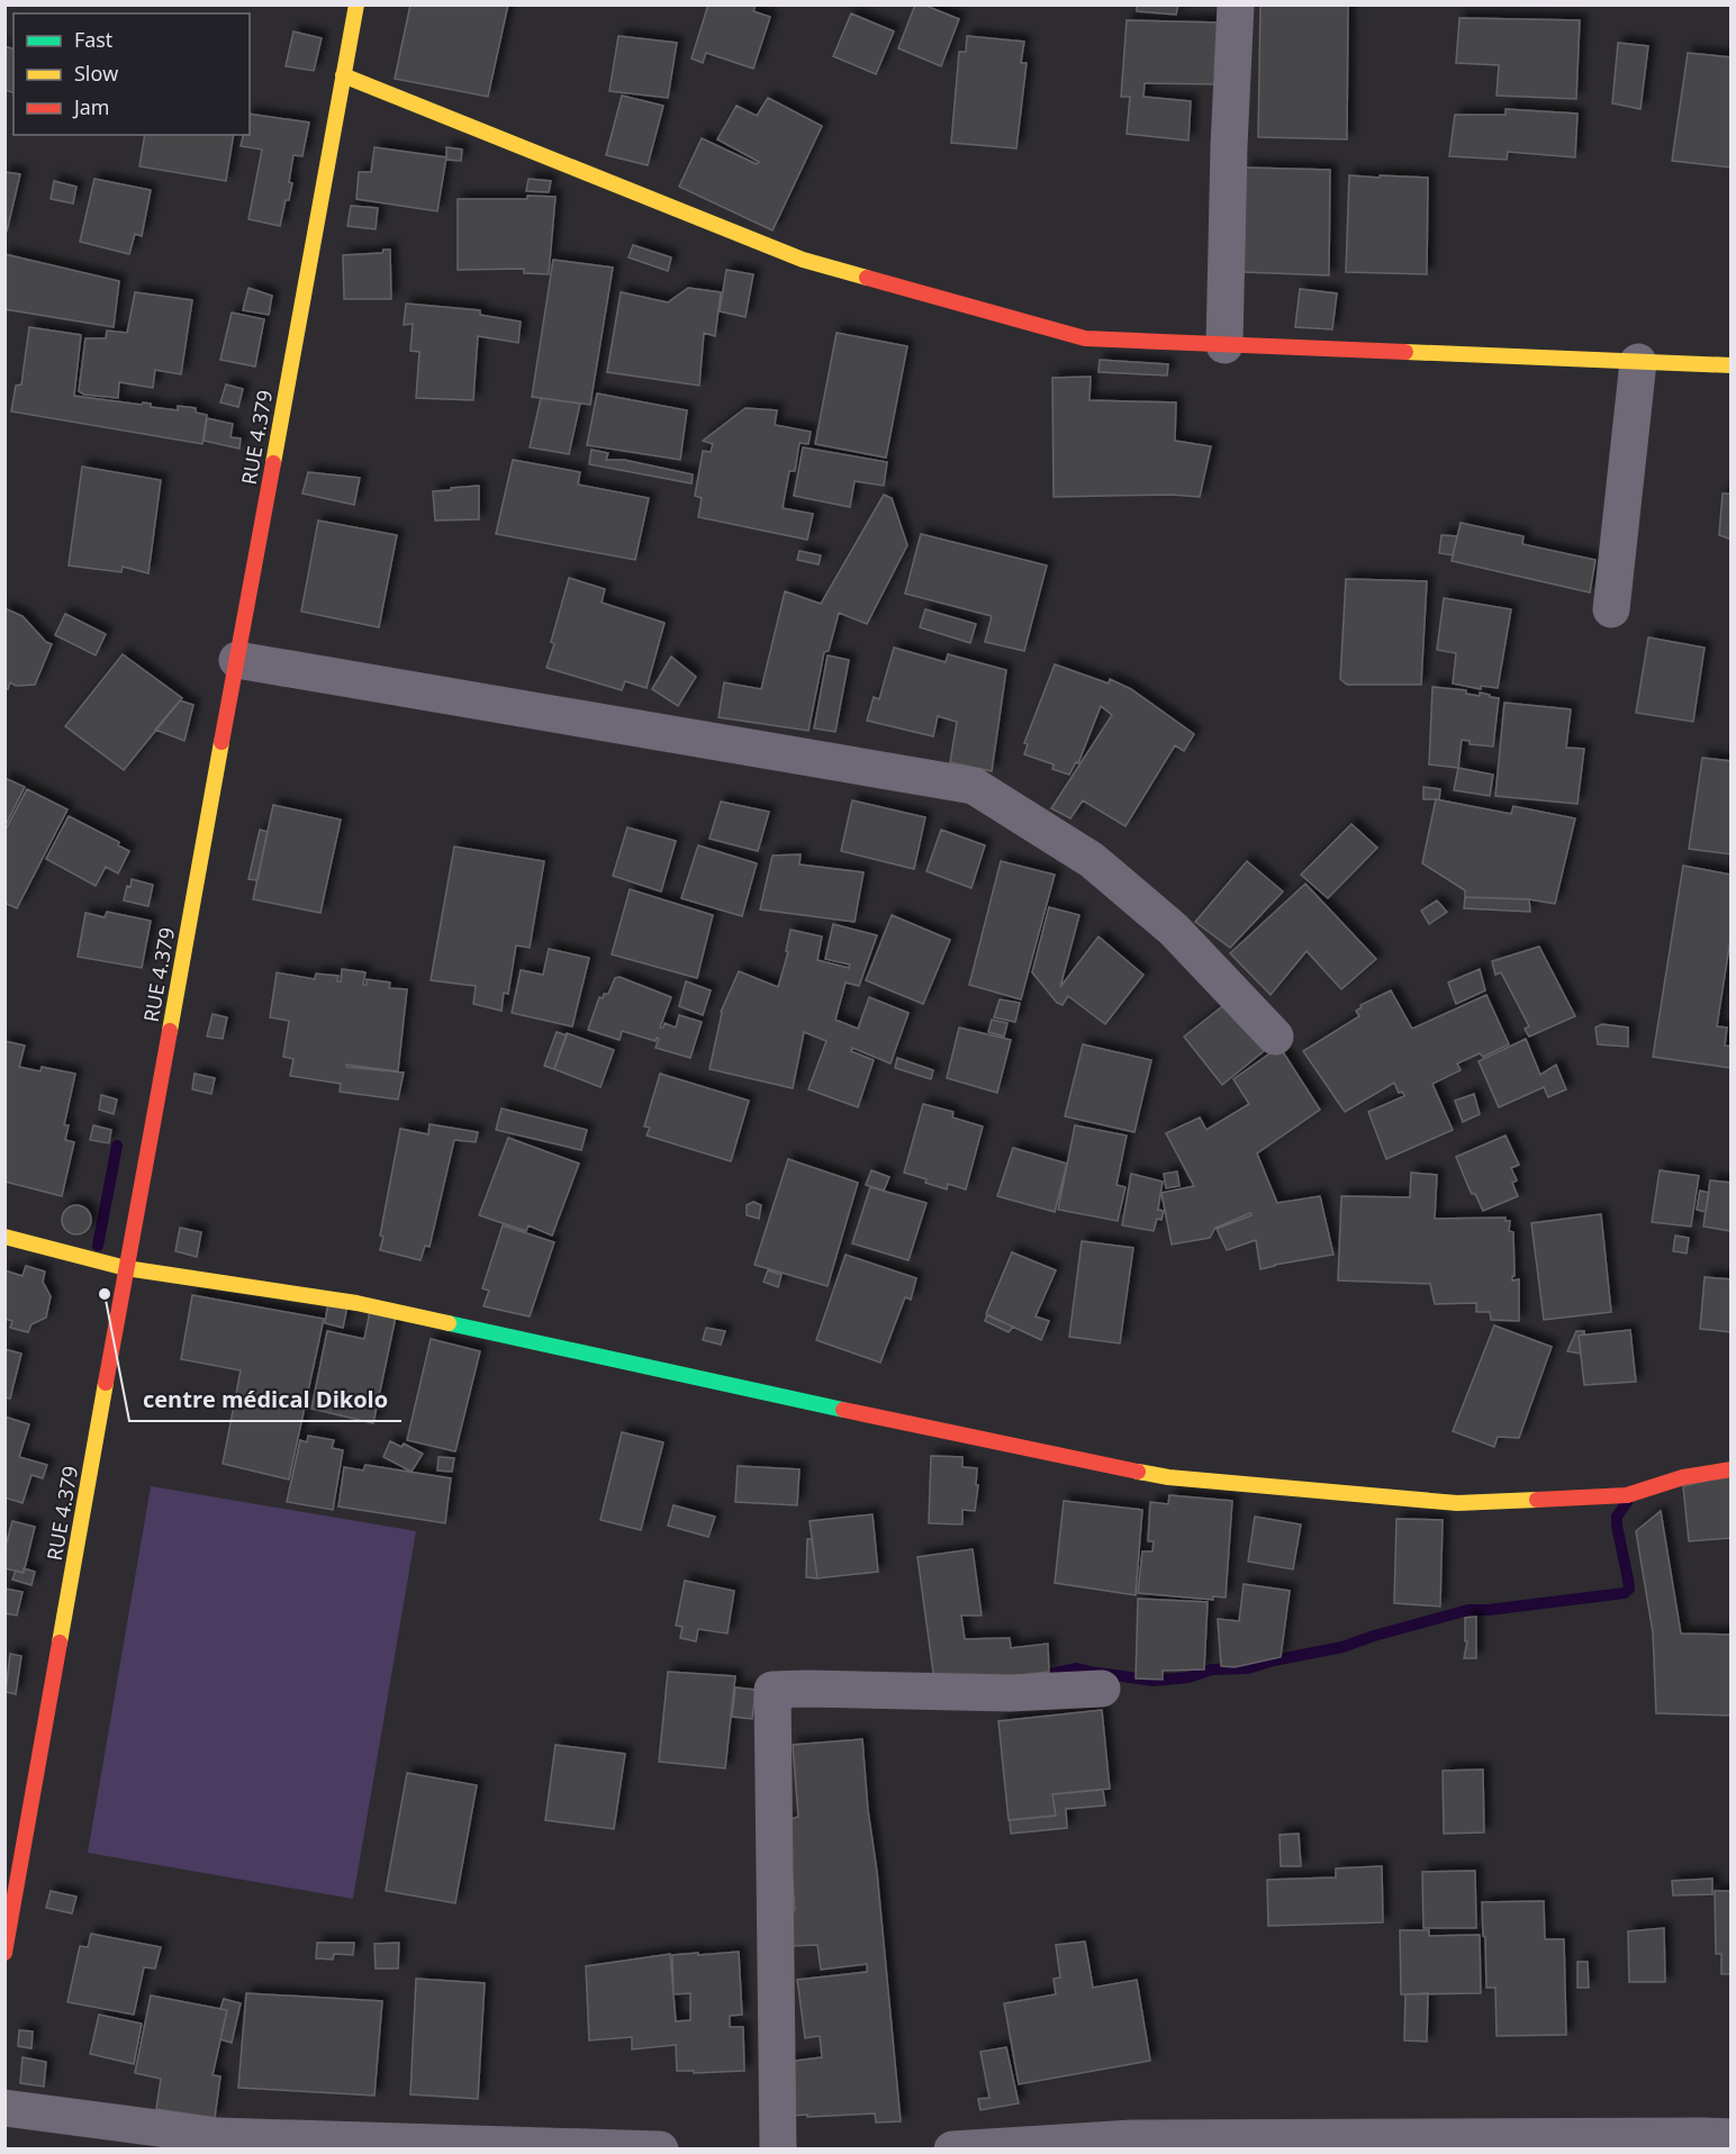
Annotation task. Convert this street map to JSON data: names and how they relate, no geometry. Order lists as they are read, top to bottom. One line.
{"streets":{"street":["RUE 4.379"]},"places":["centre médical Dikolo"],"legend":["Fast","Slow","Jam"]}
